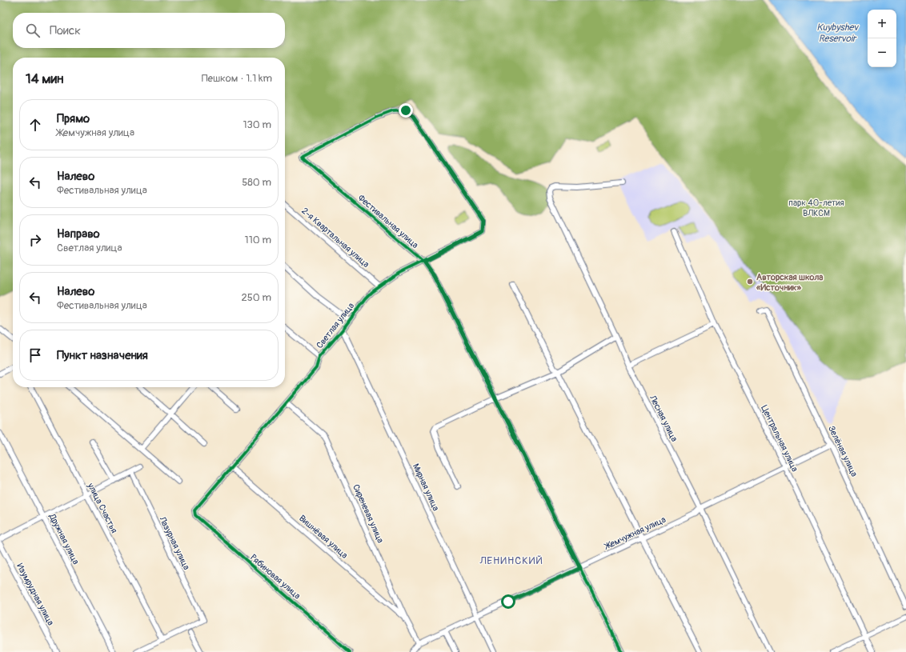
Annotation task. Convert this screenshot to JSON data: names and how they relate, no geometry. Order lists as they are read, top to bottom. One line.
{"streets":{"street":["Фестивальная улица","2-я Квартальная улица","Светлая улица","Лесная улица","Центральная улица","Зелёная улица","Мирная улица","улица Счастья","Сиреневая улица","Жемчужная улица","Вишнёвая улица","Дружная улица","Лазурная улица","Рябиновая улица","Изумрудная улица"]},"crossings":[["Фестивальная улица","Светлая улица"],["Фестивальная улица","Жемчужная улица"],["2-я Квартальная улица","Светлая улица"],["Светлая улица","Мирная улица"],["Светлая улица","Сиреневая улица"],["Светлая улица","Вишнёвая улица"],["Светлая улица","Рябиновая улица"],["Лесная улица","Жемчужная улица"],["Центральная улица","Жемчужная улица"],["Зелёная улица","Жемчужная улица"],["Мирная улица","Жемчужная улица"],["улица Счастья","Лазурная улица"],["Сиреневая улица","Жемчужная улица"],["Сиреневая улица","Вишнёвая улица"]],"districts":["ЛЕНИНСКИЙ"],"water":["Kuybyshev Reservoir"],"parks":["парк 40-летия ВЛКСМ"],"places":["Авторская школа «Источник»"],"page":{"map_buttons":["+","−"],"search":"Поиск","heading":["14 мин","Пешком · 1.1 km"],"list":[["Прямо","Жемчужная улица","130 m"],["Налево","Фестивальная улица","580 m"],["Направо","Светлая улица","110 m"],["Налево","Фестивальная улица","250 m"],"Пункт назначения"]}}
